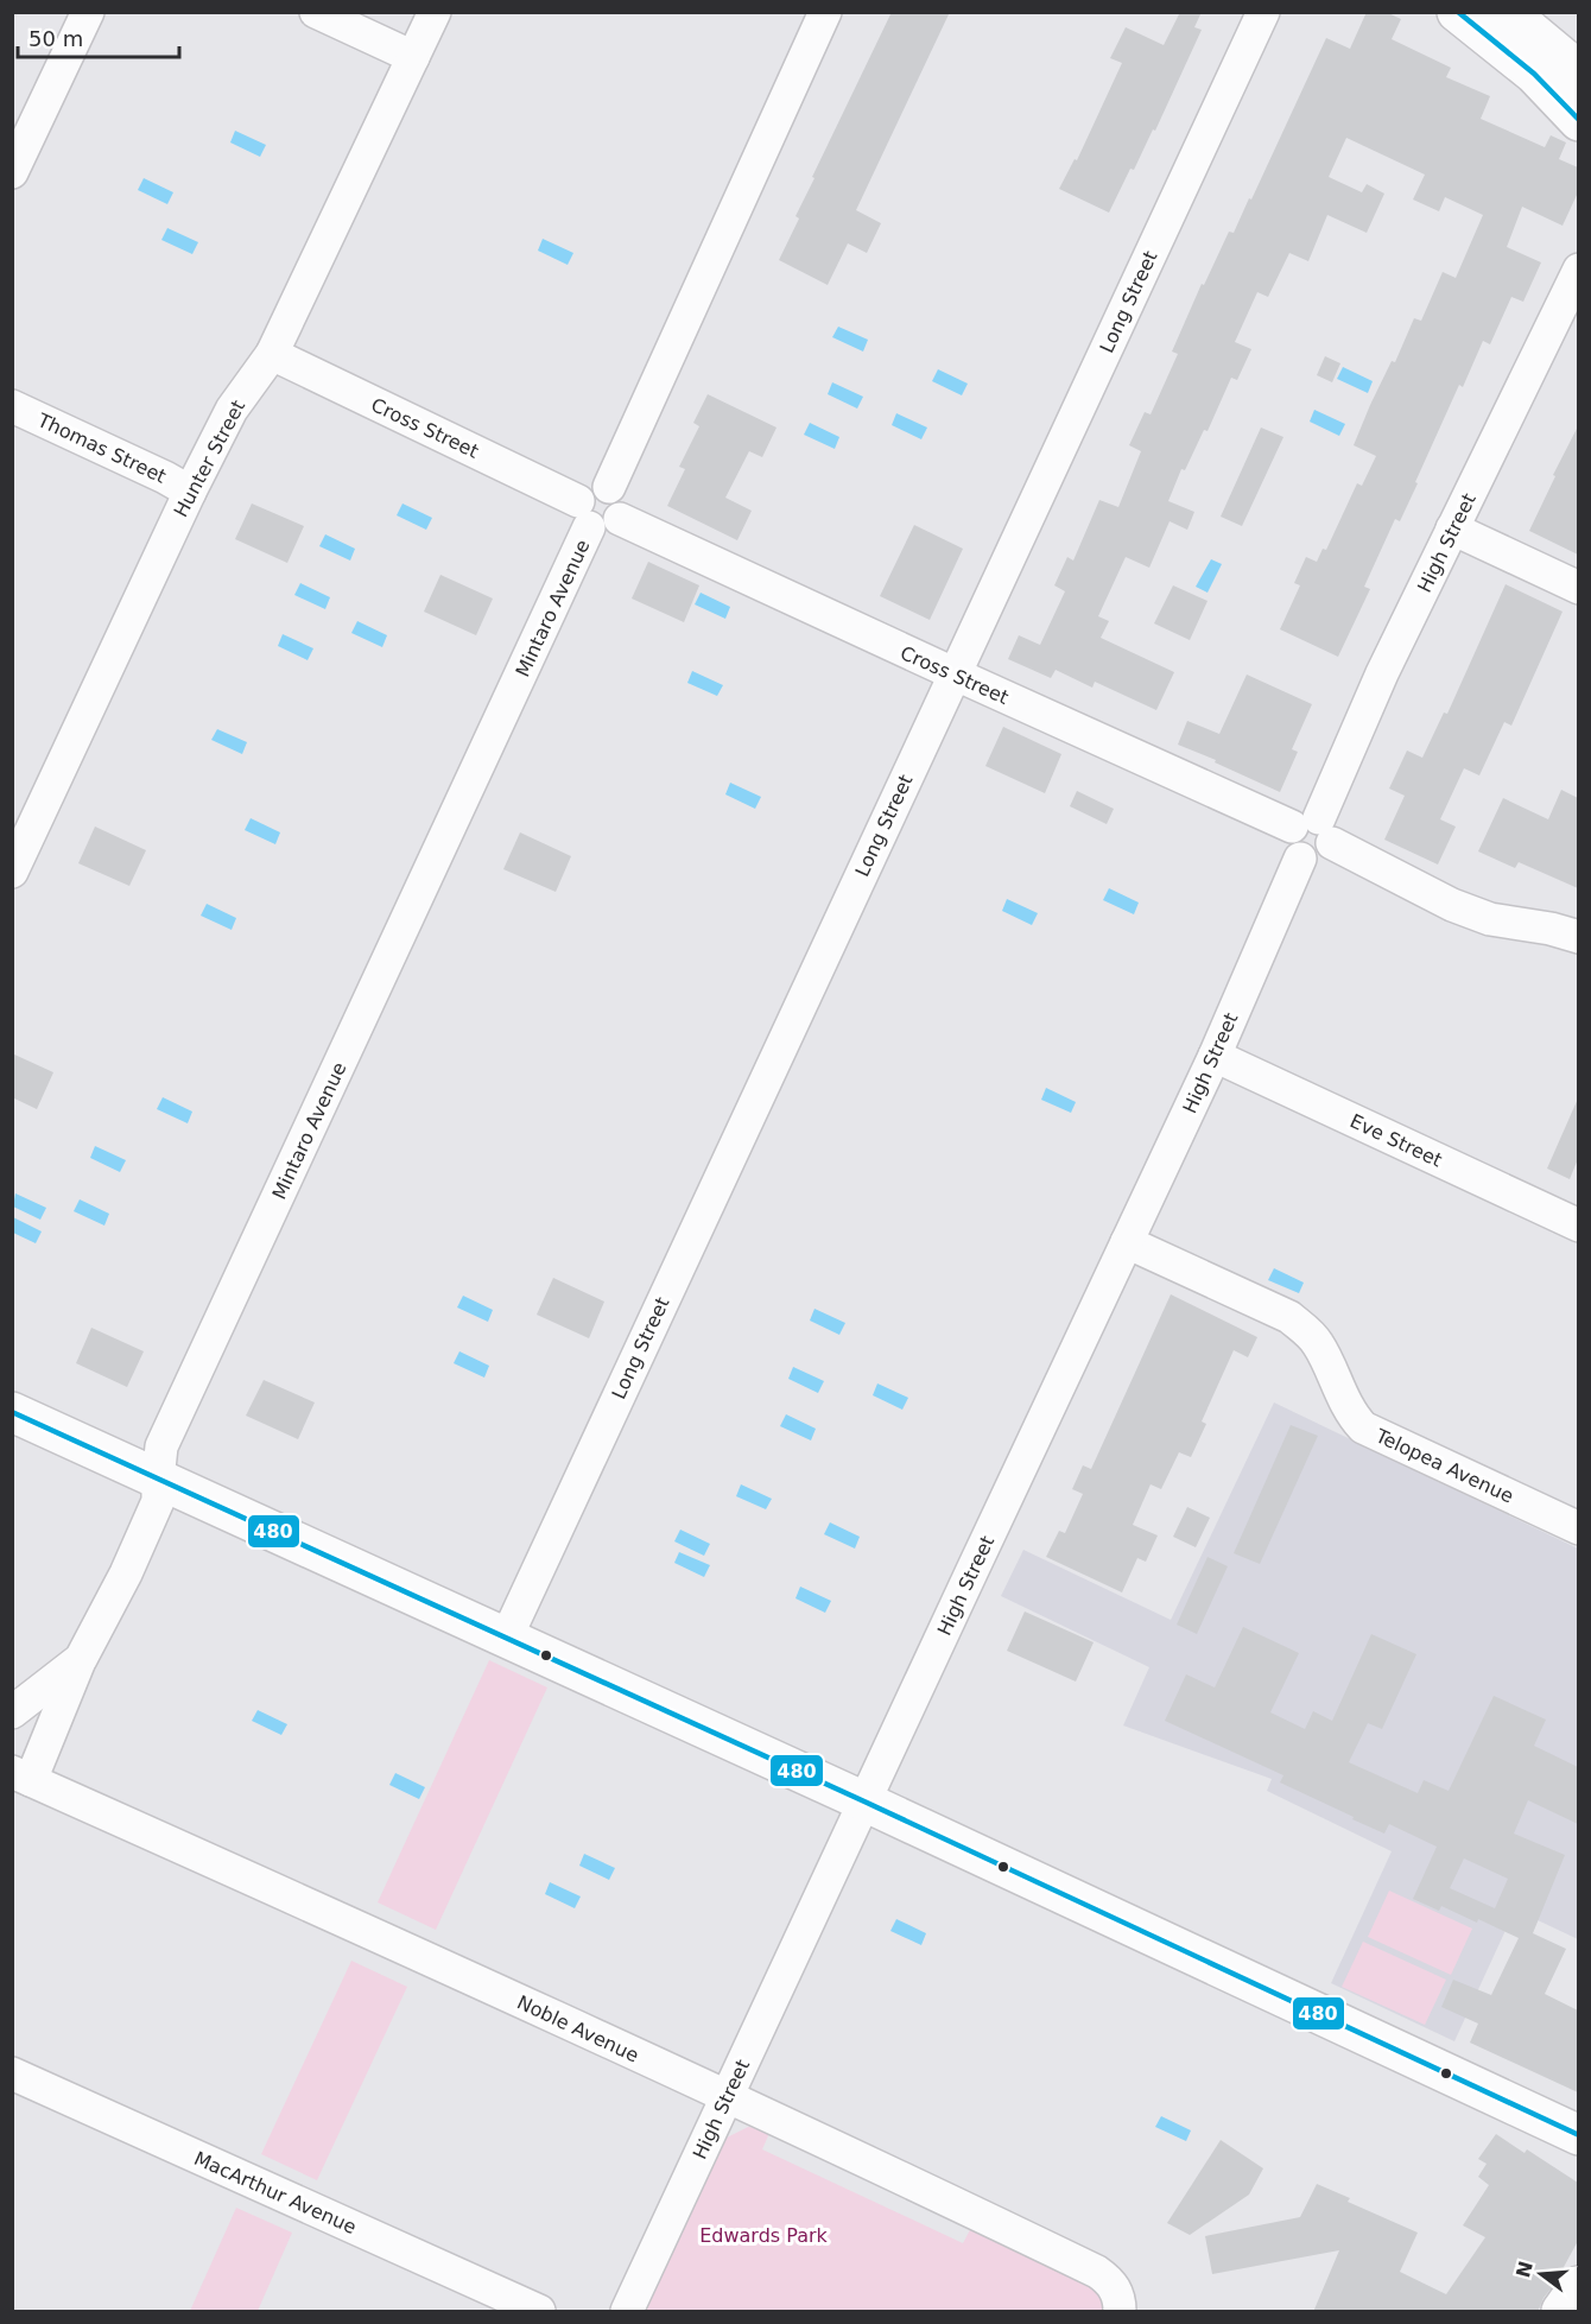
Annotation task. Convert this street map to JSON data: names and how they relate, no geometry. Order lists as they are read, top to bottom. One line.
{"streets":{"street":["Long Street","Cross Street","Thomas Street","Hunter Street","High Street","Mintaro Avenue","Eve Street","Telopea Avenue","Noble Avenue","MacArthur Avenue"]},"crossings":[["Long Street","Cross Street"],["Cross Street","Hunter Street"],["Cross Street","High Street"],["Cross Street","Mintaro Avenue"],["Thomas Street","Hunter Street"],["High Street","Eve Street"],["High Street","Telopea Avenue"],["High Street","Noble Avenue"]],"parks":["Edwards Park"],"lines":["transit line 480"],"scale_bar":"50 m","north":"left"}
